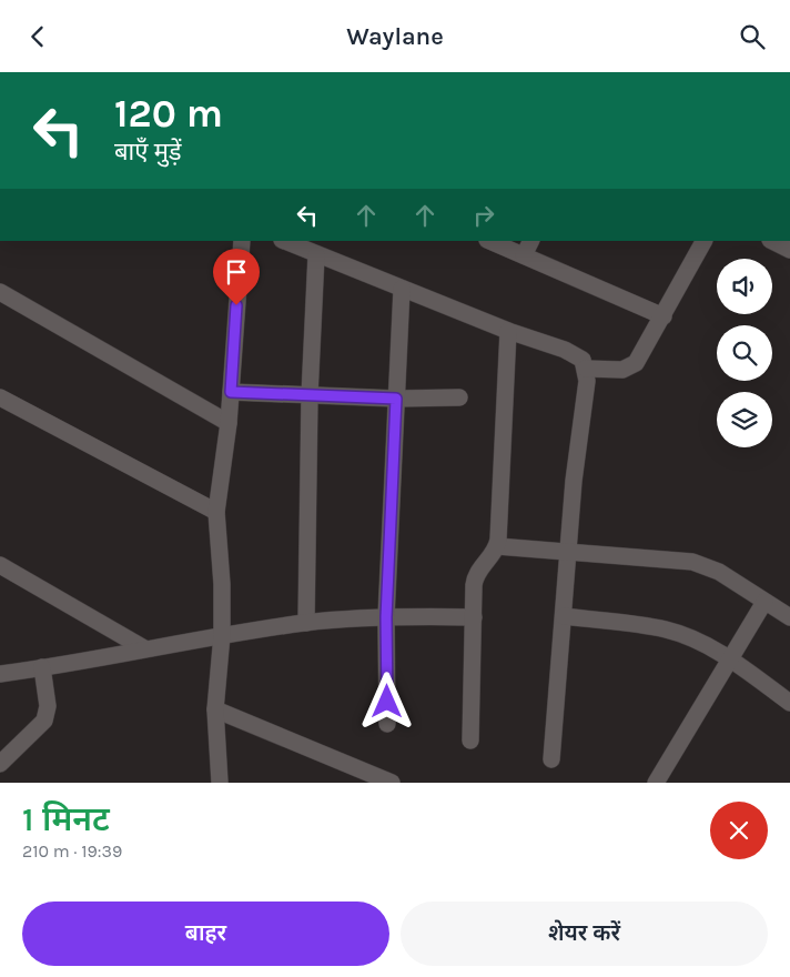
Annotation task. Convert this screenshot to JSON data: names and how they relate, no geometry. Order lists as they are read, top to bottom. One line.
{"page":{"header":"Waylane","turn":["120 m","बाएँ मुड़ें"],"heading":["1 मिनट","210 m · 19:39"],"buttons":["बाहर","शेयर करें"]}}
